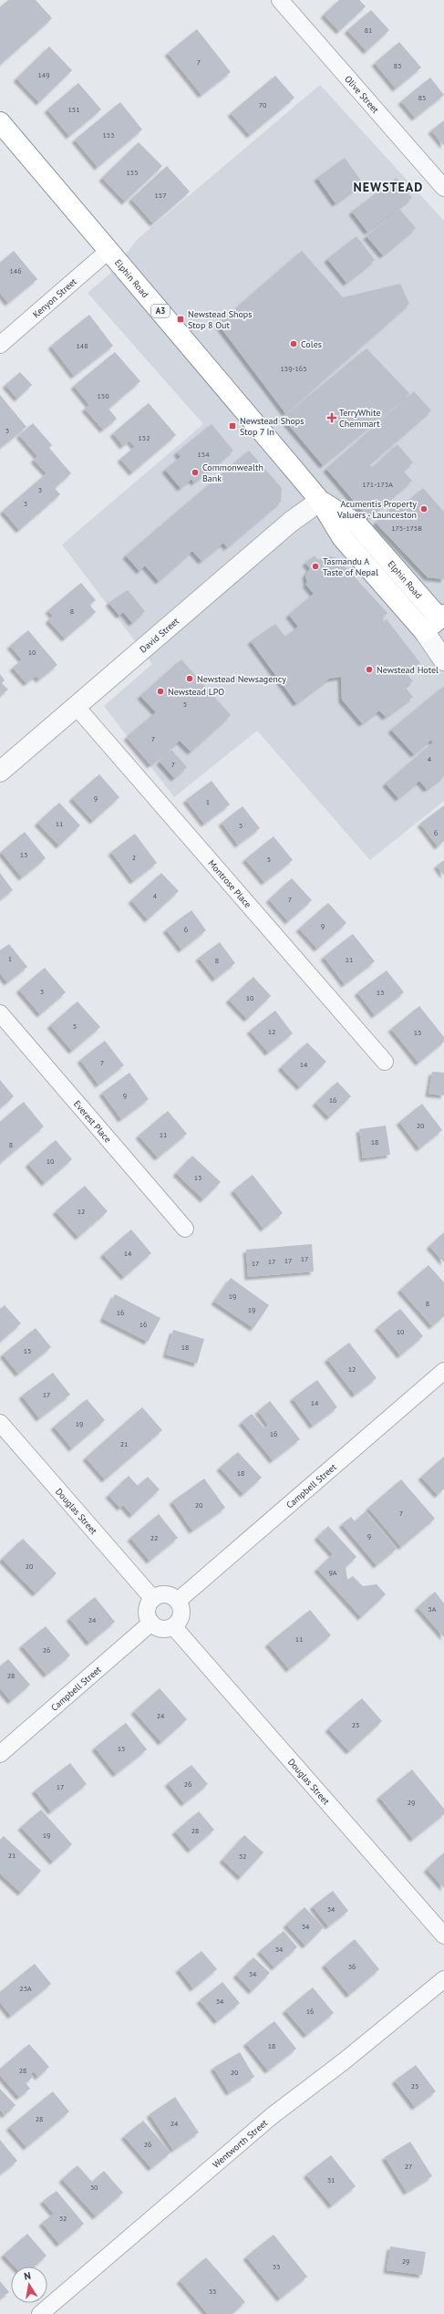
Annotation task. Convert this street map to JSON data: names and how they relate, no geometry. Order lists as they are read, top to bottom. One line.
{"streets":{"highway":["Elphin Road","A3"],"street":["Olive Street","Kenyon Street","David Street","Montrose Place","Everest Place","Campbell Street","Douglas Street","Wentworth Street"]},"crossings":[["Elphin Road","Kenyon Street"],["Elphin Road","A3"],["Elphin Road","David Street"],["David Street","Montrose Place"],["Campbell Street","Douglas Street"]],"districts":["NEWSTEAD"],"places":{"transit":["Newstead Shops Stop 8 Out","Newstead Shops Stop 7 In"],"other":["Coles","Commonwealth Bank","Acumentis Property Valuers - Launceston","Tasmandu A Taste of Nepal","Newstead Hotel","Newstead Newsagency","Newstead LPO"],"health":["TerryWhite Chemmart"]},"house_numbers":["81","7","83","149","85","70","151","153","155","157","146","148","159-165","150","3","152","154","171-173A","3","3","175-175B","8","10","5","7","4","7","9","1","11","3","6","13","2","5","4","7","9","6","1","11","8","3","13","10","5","12","15","7","14","9","16","20","11","18","8","10","13","12","14","17","17","17","17","19","8","19","16","16","10","18","15","12","17","14","19","16","21","18","20","7","9","22","20","9A","5A","24","11","26","28","24","25","15","26","17","29","28","19","21","32","34","34","34","36","34","23A","34","16","18","28","20","25","28","24","26","27","31","30","32","29","33","35"],"north":"top"}
